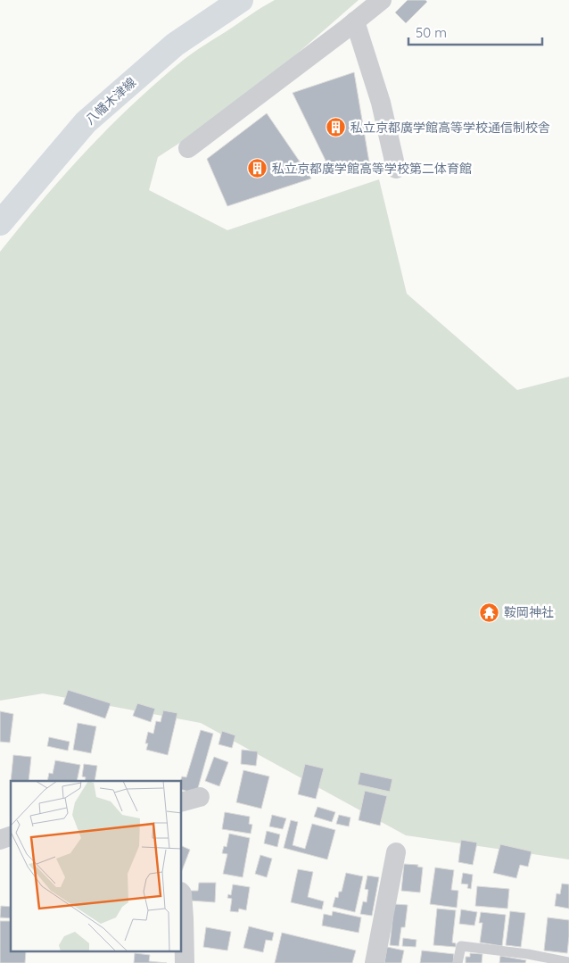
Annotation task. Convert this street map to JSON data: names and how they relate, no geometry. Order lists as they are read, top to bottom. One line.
{"streets":{"main road":["八幡木津線"]},"places":{"building":["私立京都廣学館高等学校通信制校舎","私立京都廣学館高等学校第二体育館"],"temple":["鞍岡神社"]},"scale_bar":"50 m"}
